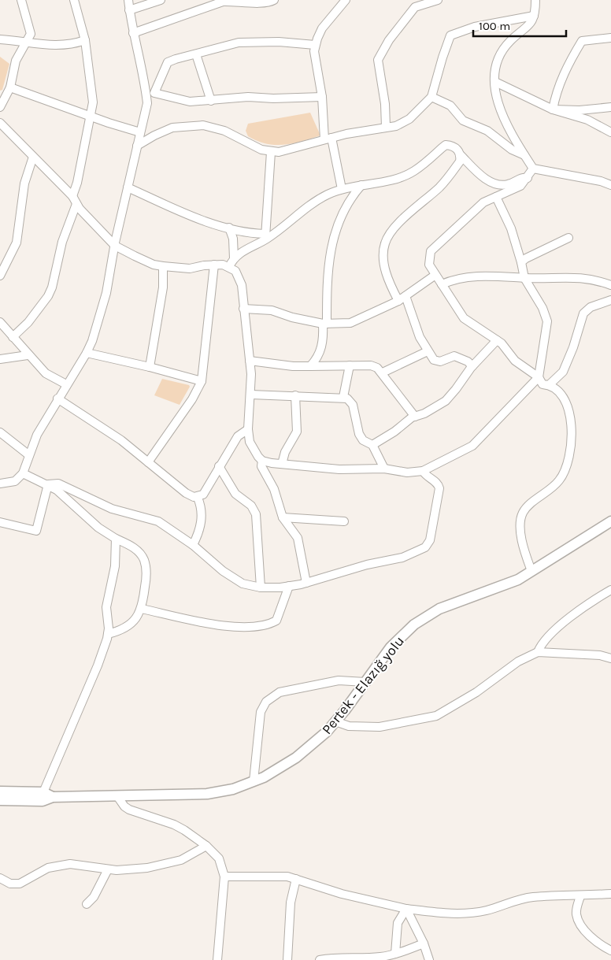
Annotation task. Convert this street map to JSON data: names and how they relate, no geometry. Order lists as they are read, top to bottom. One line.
{"streets":{"main road":["Pertek - Elazığ yolu"]},"scale_bar":"100 m"}
